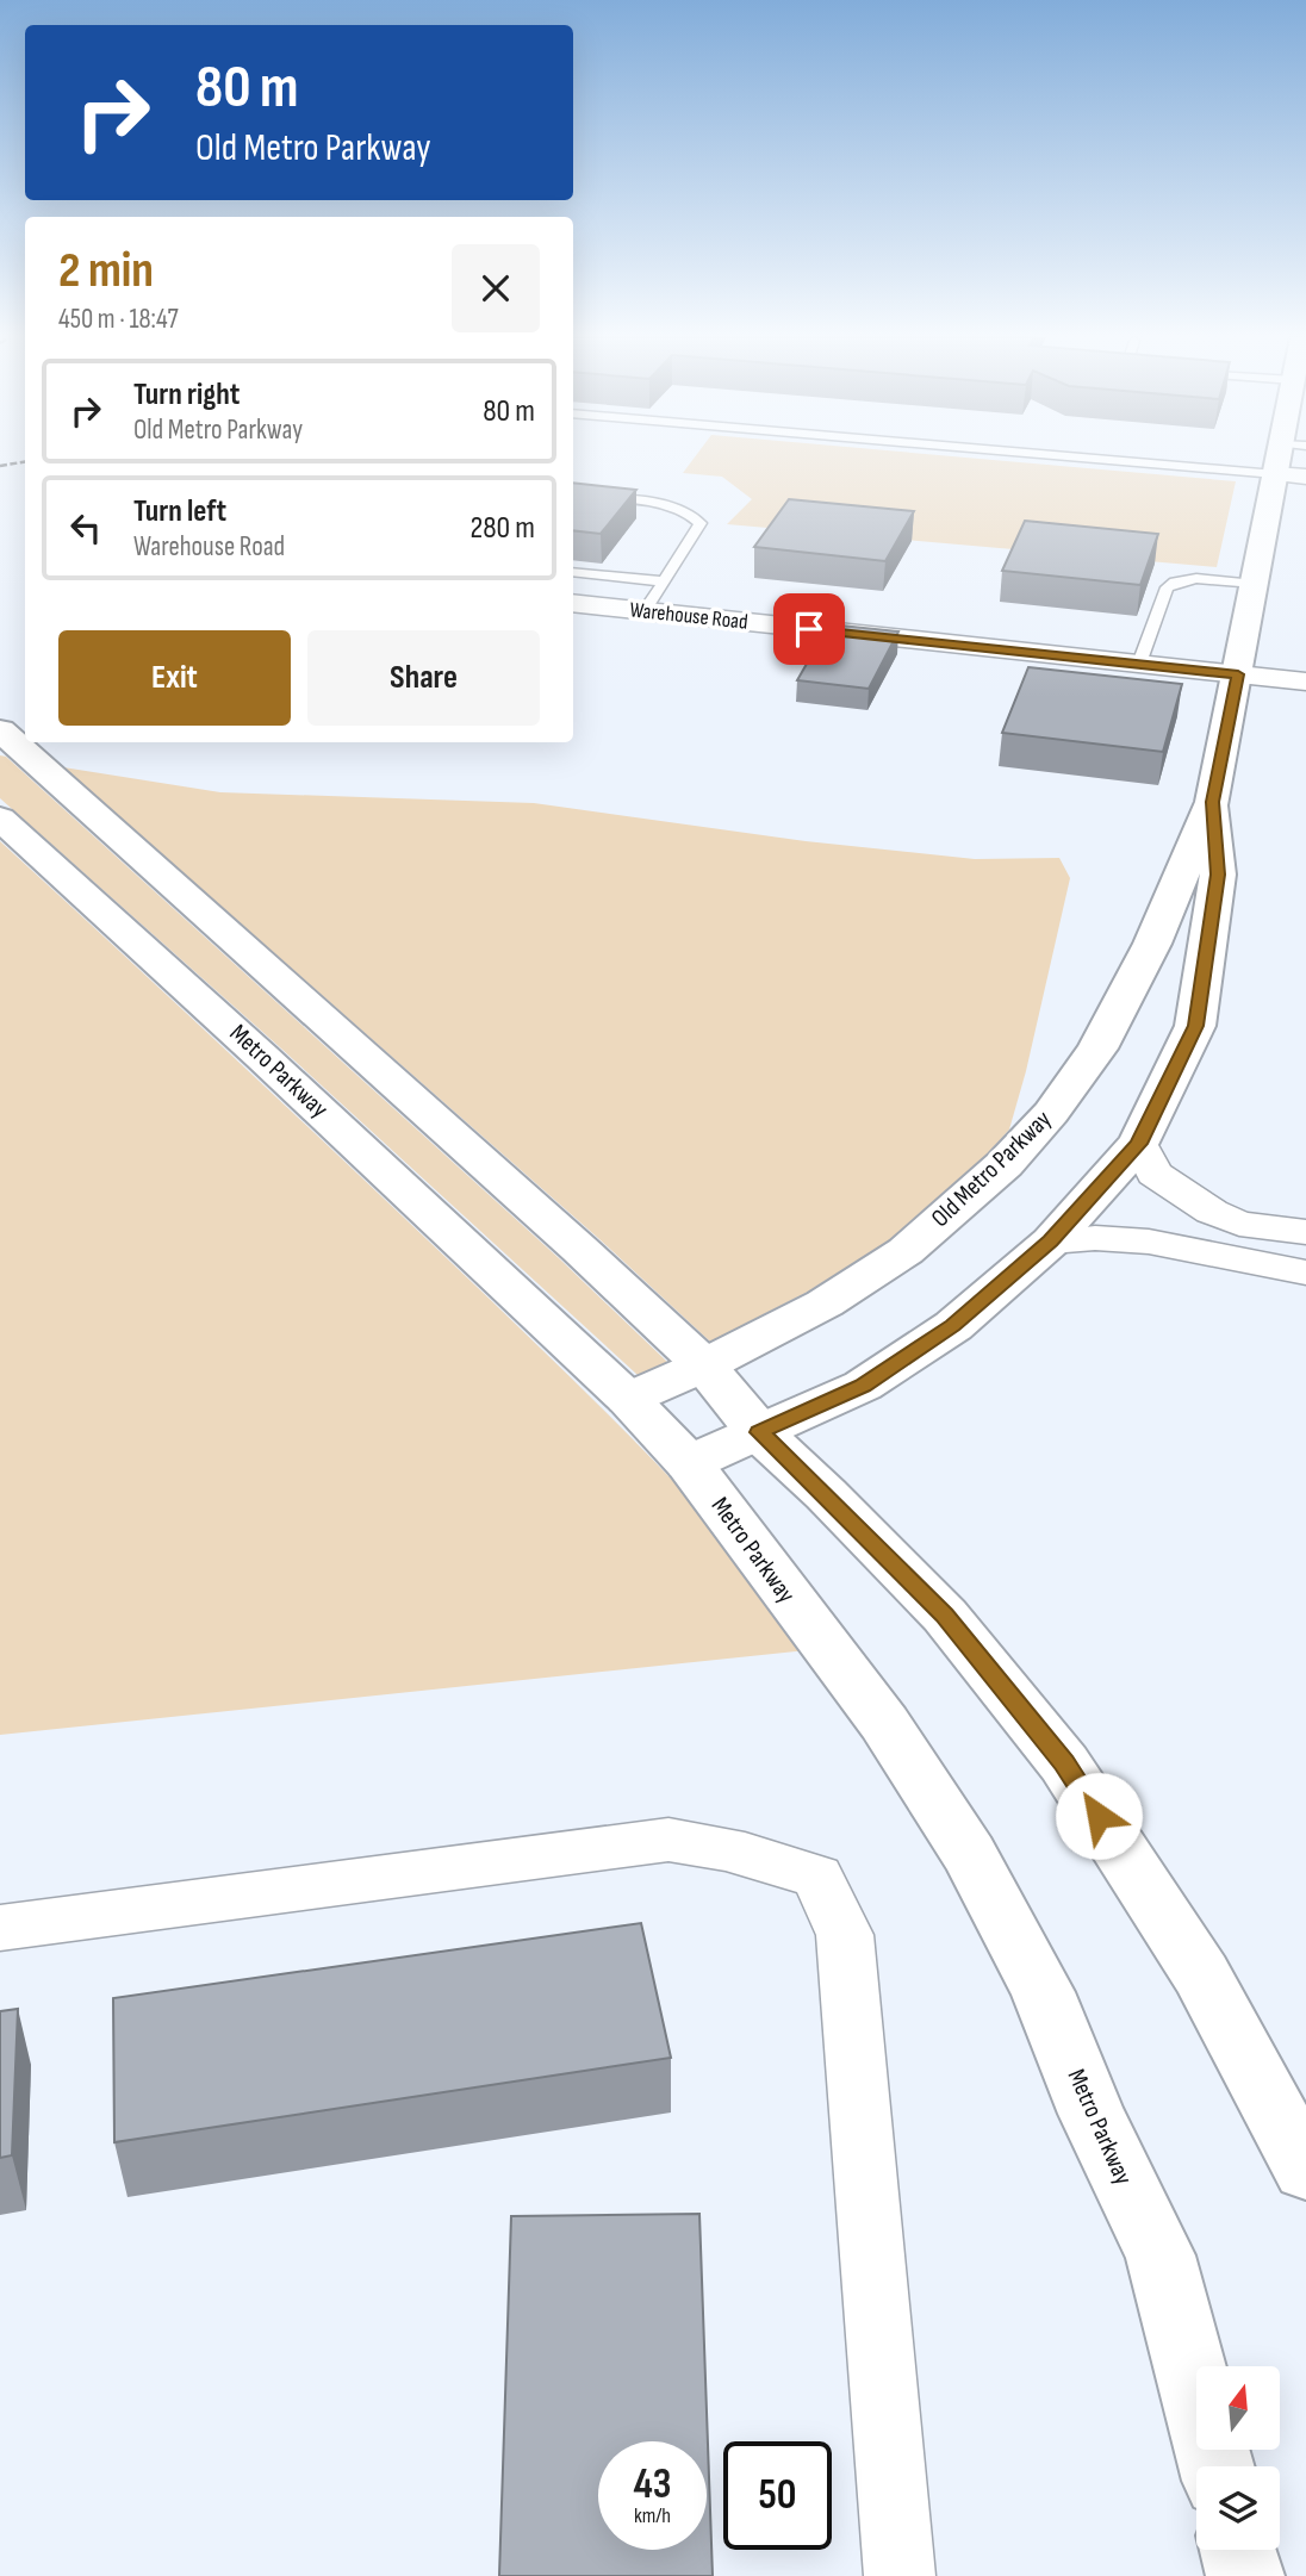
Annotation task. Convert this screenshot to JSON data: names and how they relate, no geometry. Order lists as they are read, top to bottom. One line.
{"streets":{"street":["Warehouse Road","Metro Parkway","Old Metro Parkway"]},"crossings":[["Warehouse Road","Old Metro Parkway"],["Metro Parkway","Old Metro Parkway"]],"north":"top","page":{"turn":["80 m","Old Metro Parkway"],"heading":["2 min","450 m · 18:47"],"list":[{"name":"Turn right","note":"Old Metro Parkway","value":"80 m"},{"name":"Turn left","note":"Warehouse Road","value":"280 m"}],"buttons":["Exit","Share"],"speed":"43 km/h","limit":"50"}}
